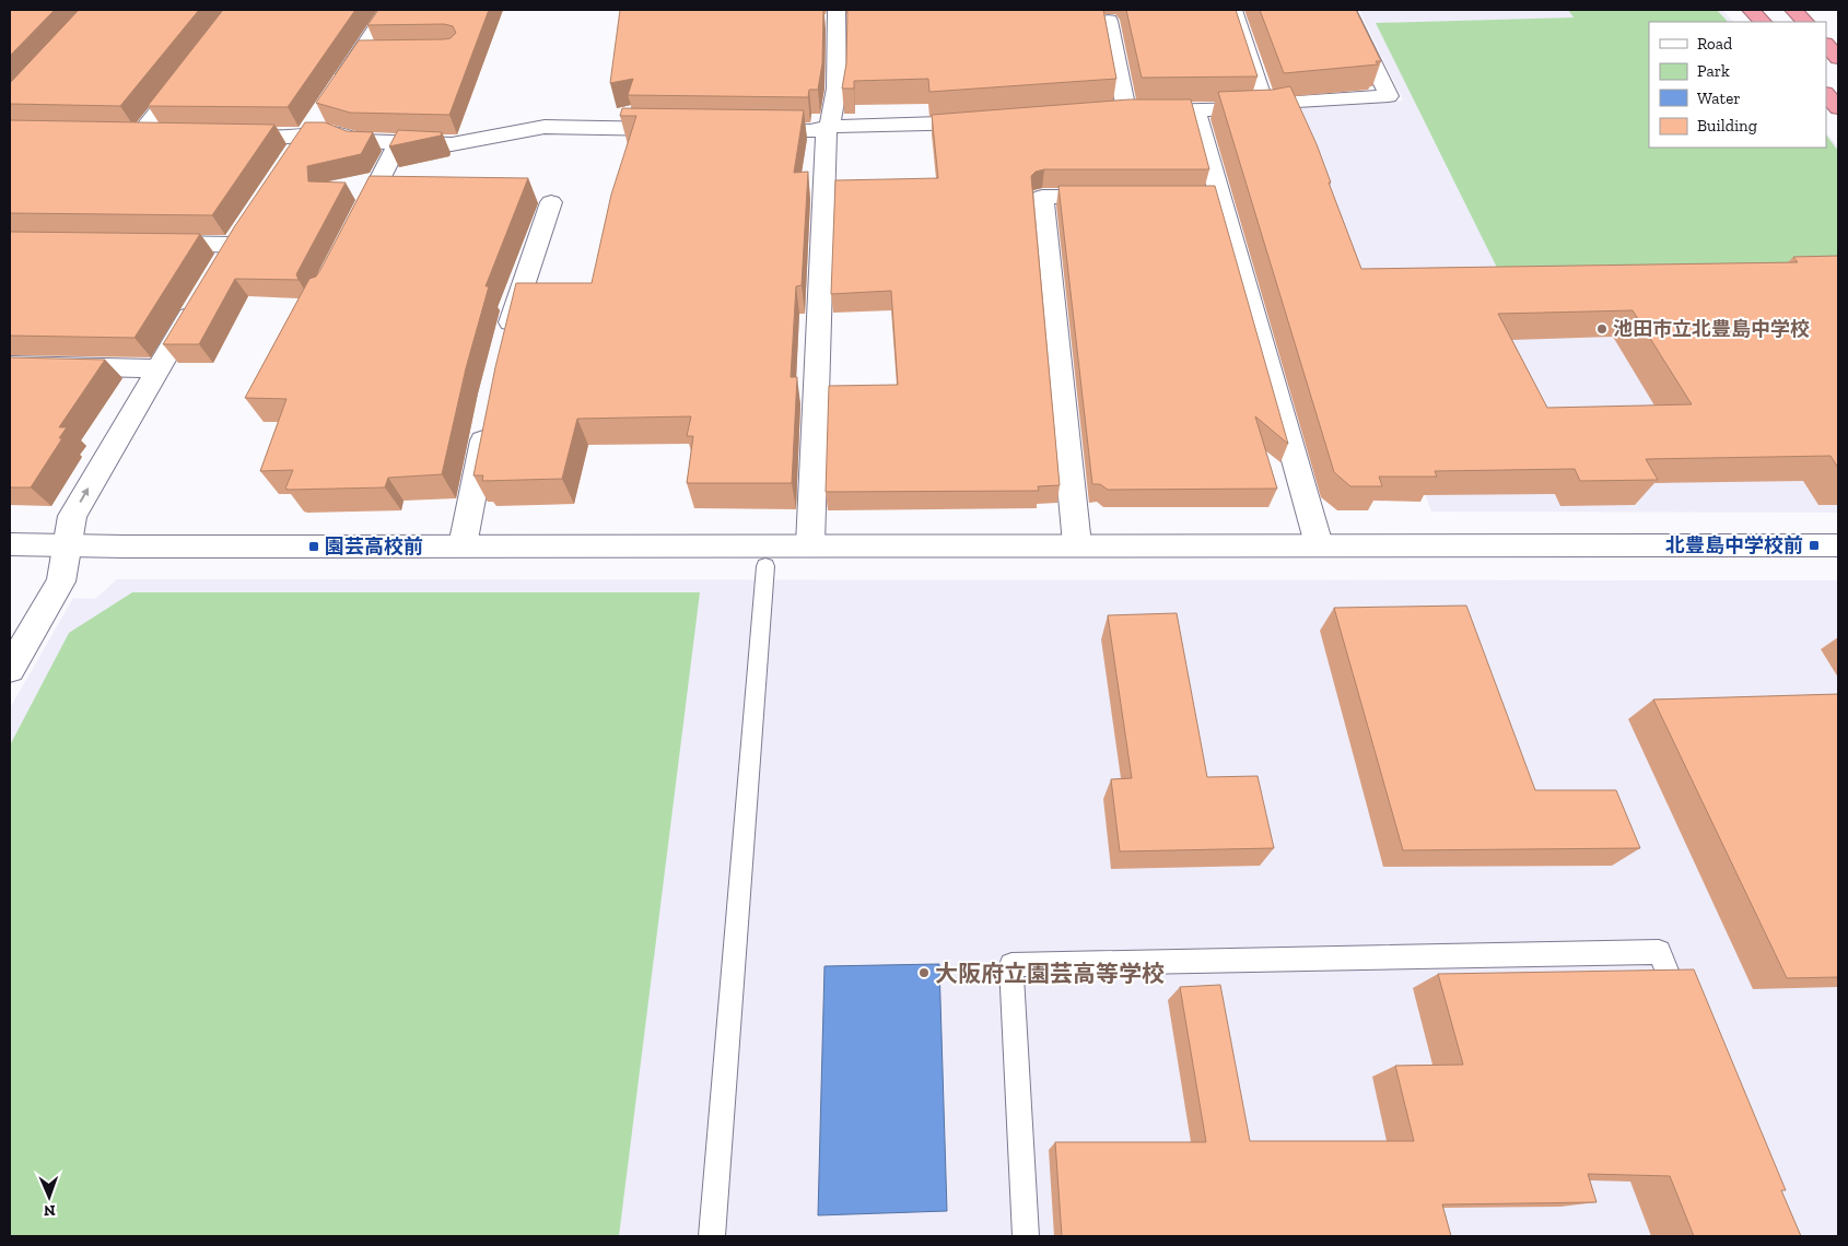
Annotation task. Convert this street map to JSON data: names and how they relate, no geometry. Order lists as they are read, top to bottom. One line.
{"places":{"other":["池田市立北豊島中学校","大阪府立園芸高等学校"],"transit":["北豊島中学校前","園芸高校前"]},"legend":["Road","Park","Water","Building"],"north":"bottom"}
